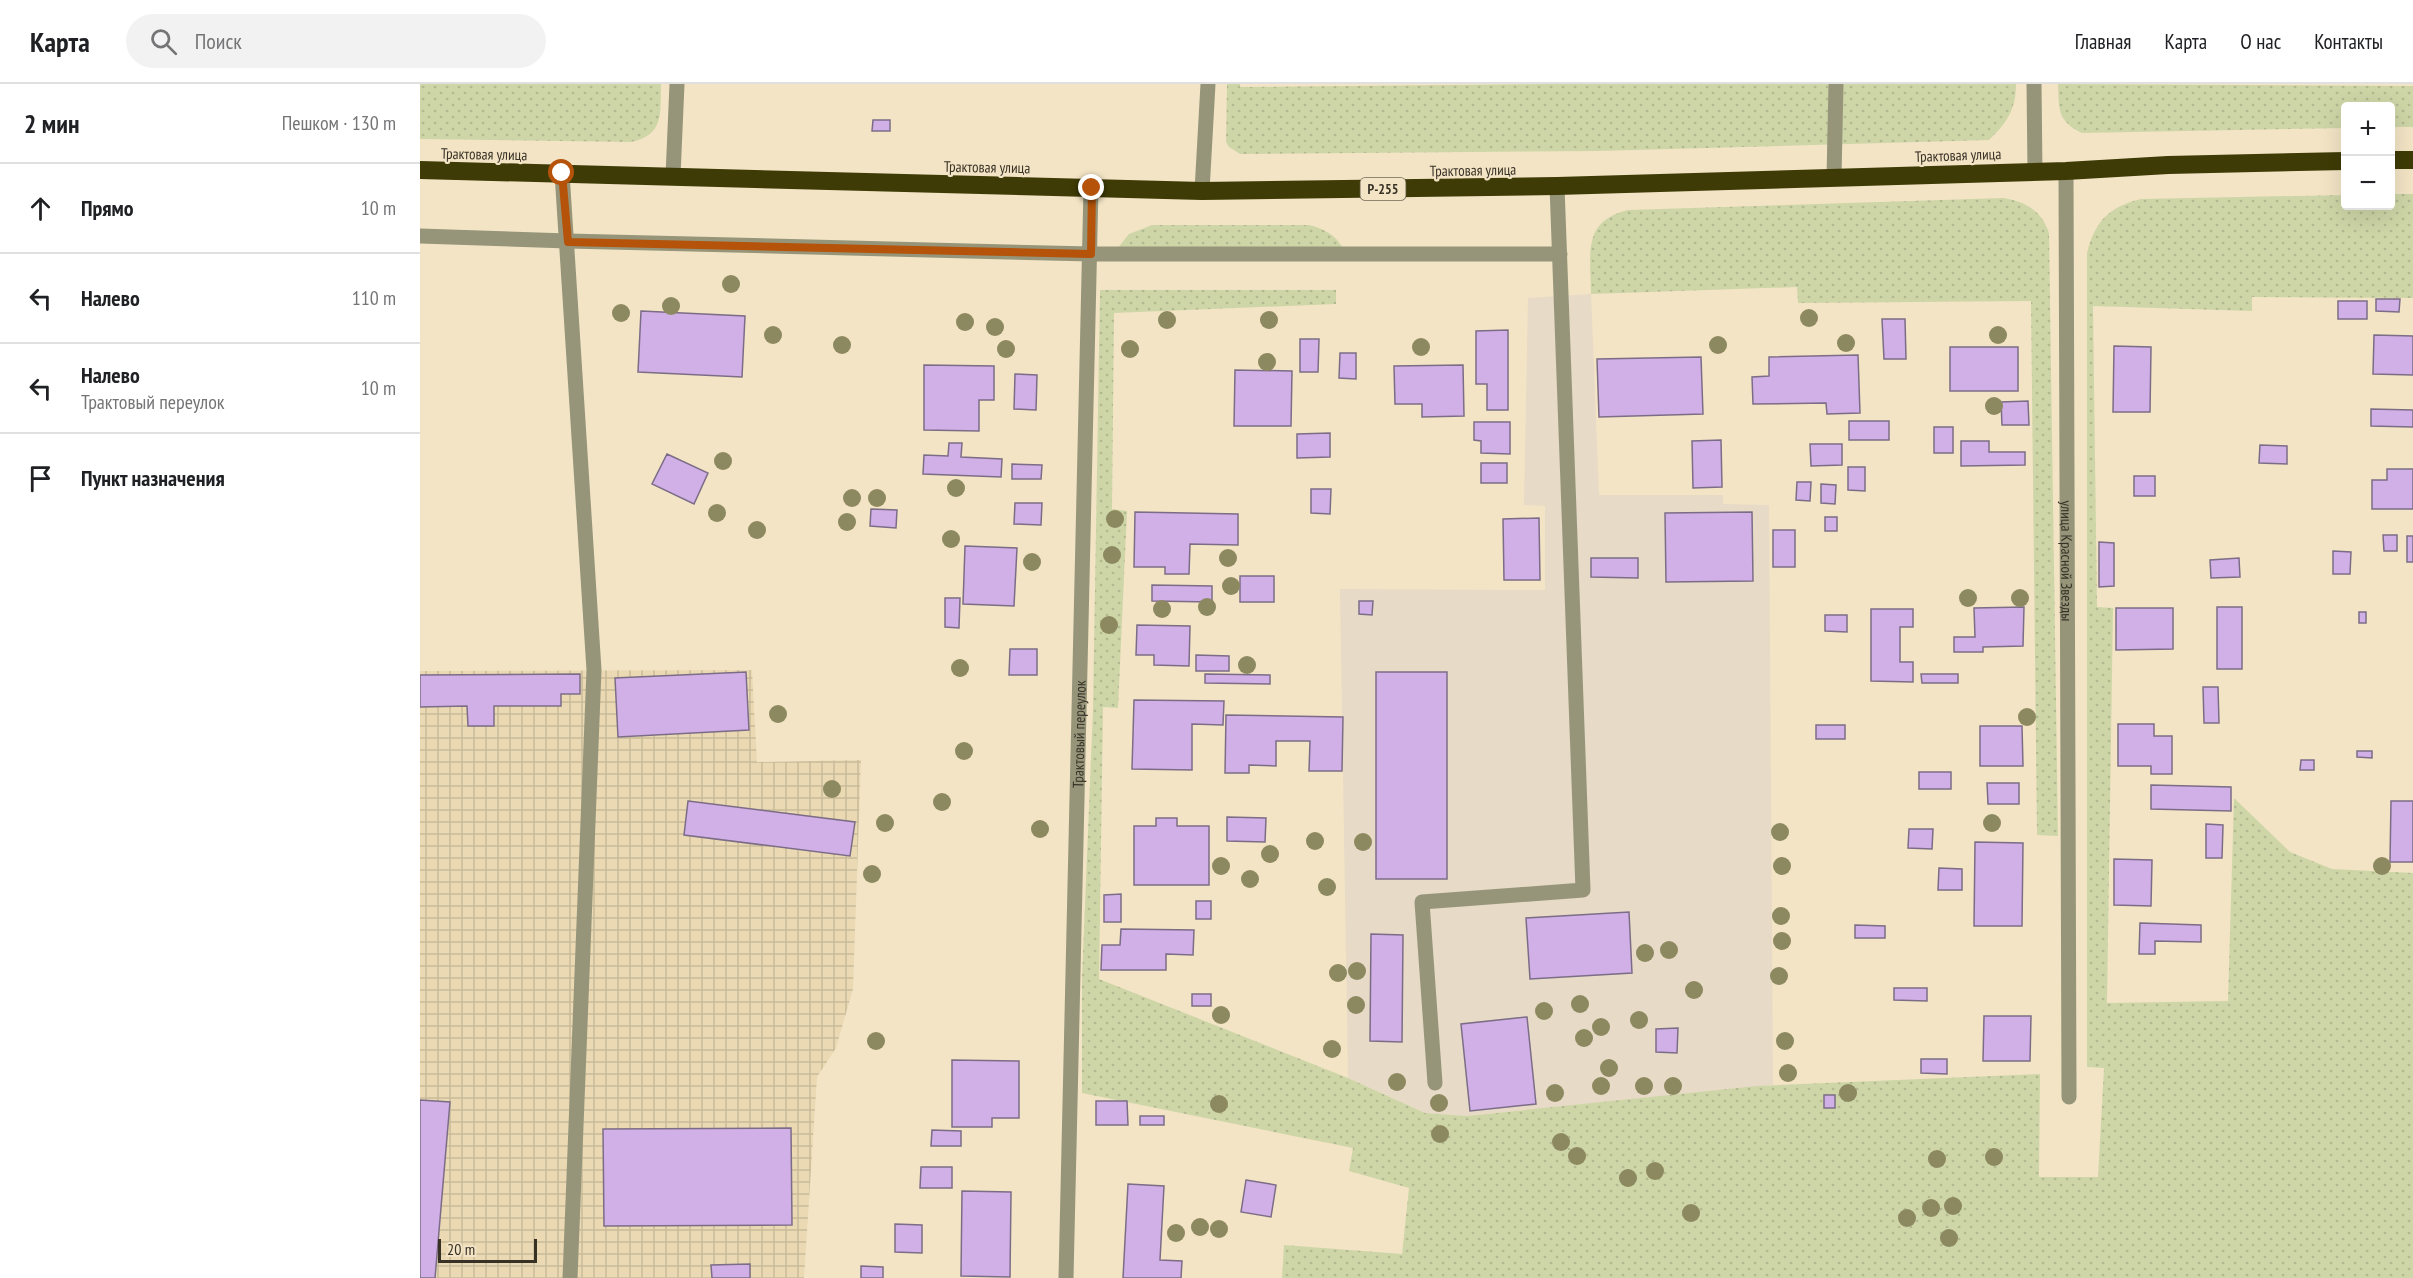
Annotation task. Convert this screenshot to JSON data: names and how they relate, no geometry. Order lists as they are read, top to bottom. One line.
{"streets":{"highway":["Трактовая улица","Р-255"],"street":["улица Красной Звезды","Трактовый переулок"]},"crossings":[["Трактовая улица","улица Красной Звезды"],["Трактовая улица","Трактовый переулок"]],"scale_bar":"20 m","page":{"header":"Карта","search":"Поиск","nav":["Главная","Карта","О нас","Контакты"],"heading":["2 мин","Пешком · 130 m"],"map_buttons":["+","−"],"list":[["Прямо","10 m"],["Налево","110 m"],["Налево","Трактовый переулок","10 m"],"Пункт назначения"],"scale":"20 m"}}
